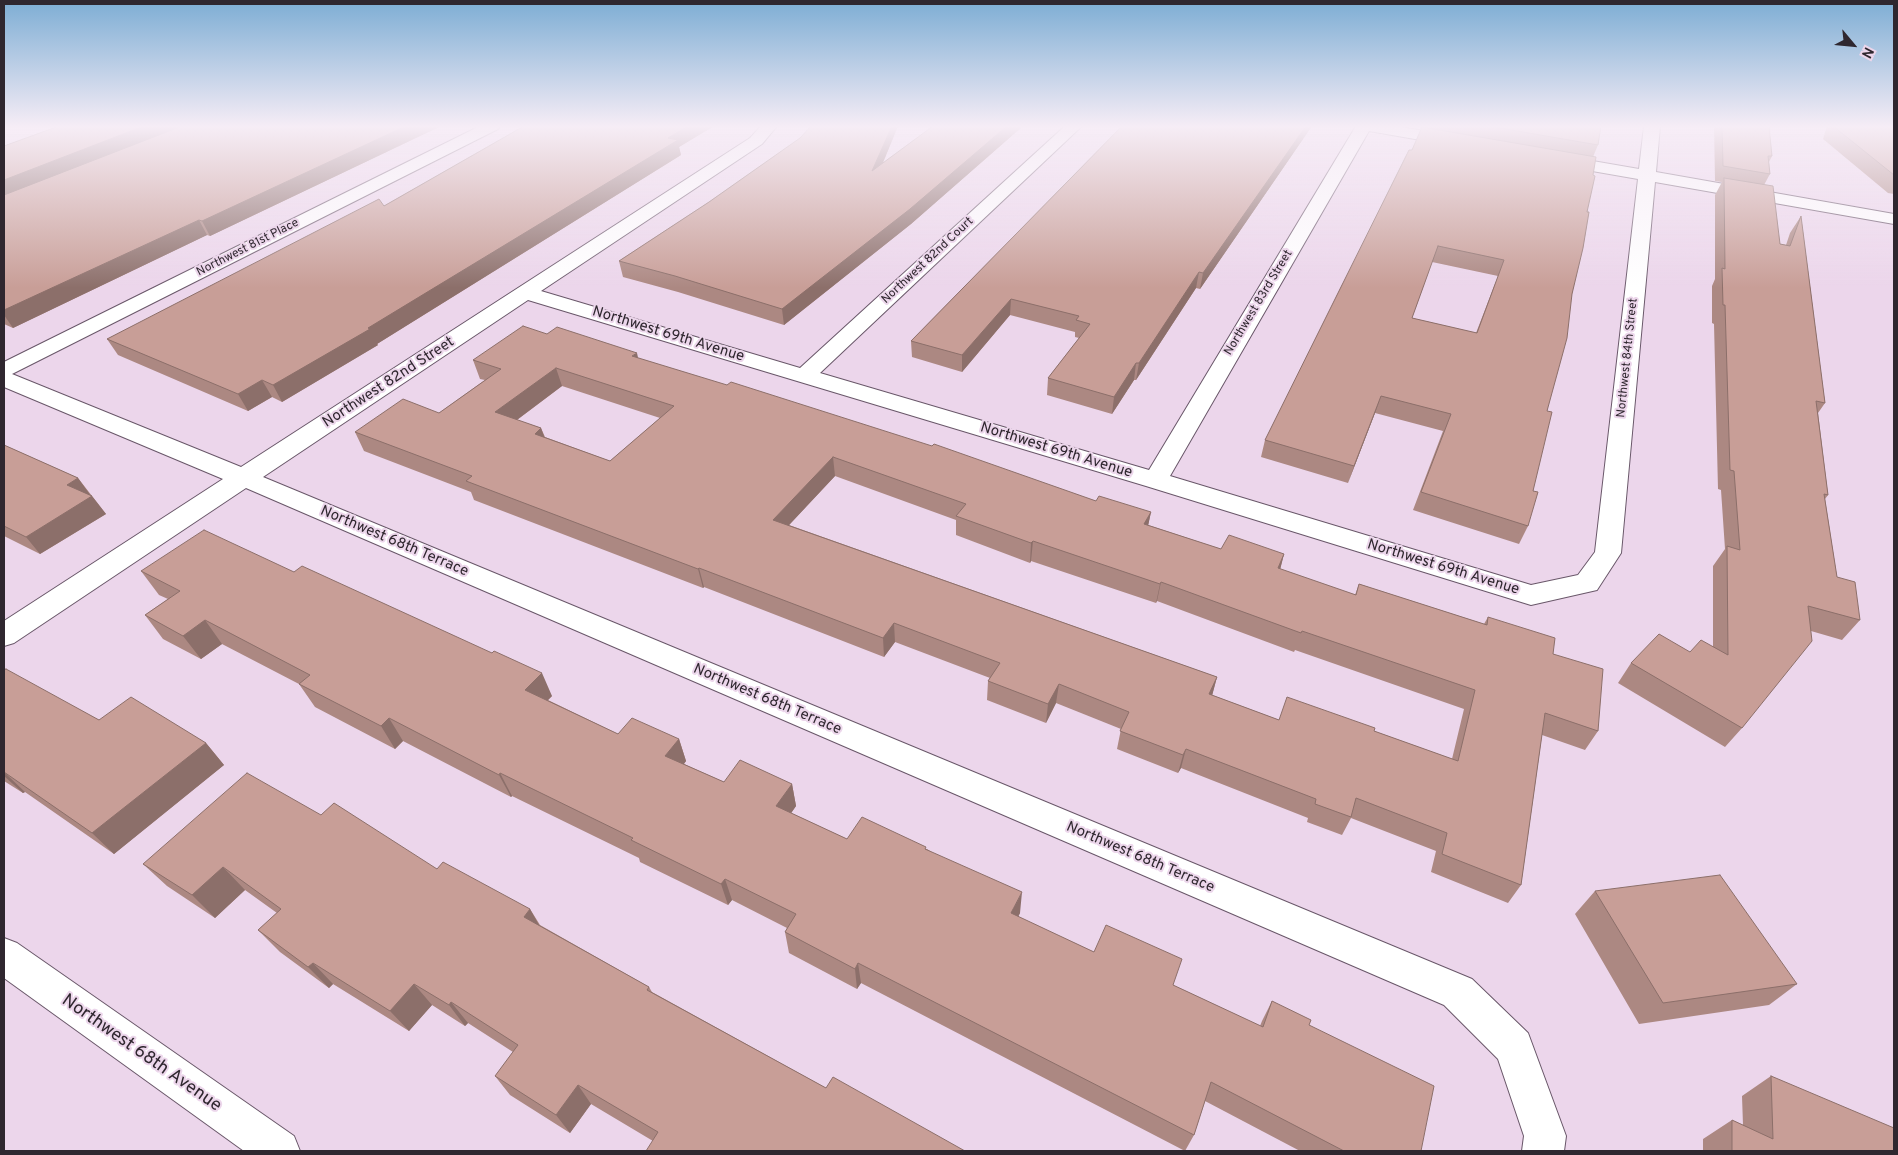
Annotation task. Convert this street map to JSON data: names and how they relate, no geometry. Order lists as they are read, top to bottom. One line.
{"streets":{"street":["Northwest 81st Place","Northwest 82nd Court","Northwest 83rd Street","Northwest 69th Avenue","Northwest 84th Street","Northwest 82nd Street","Northwest 68th Terrace","Northwest 68th Avenue"]},"crossings":[["Northwest 82nd Court","Northwest 69th Avenue"],["Northwest 83rd Street","Northwest 69th Avenue"],["Northwest 69th Avenue","Northwest 84th Street"],["Northwest 69th Avenue","Northwest 82nd Street"],["Northwest 82nd Street","Northwest 68th Terrace"]],"north":"bottom right"}
